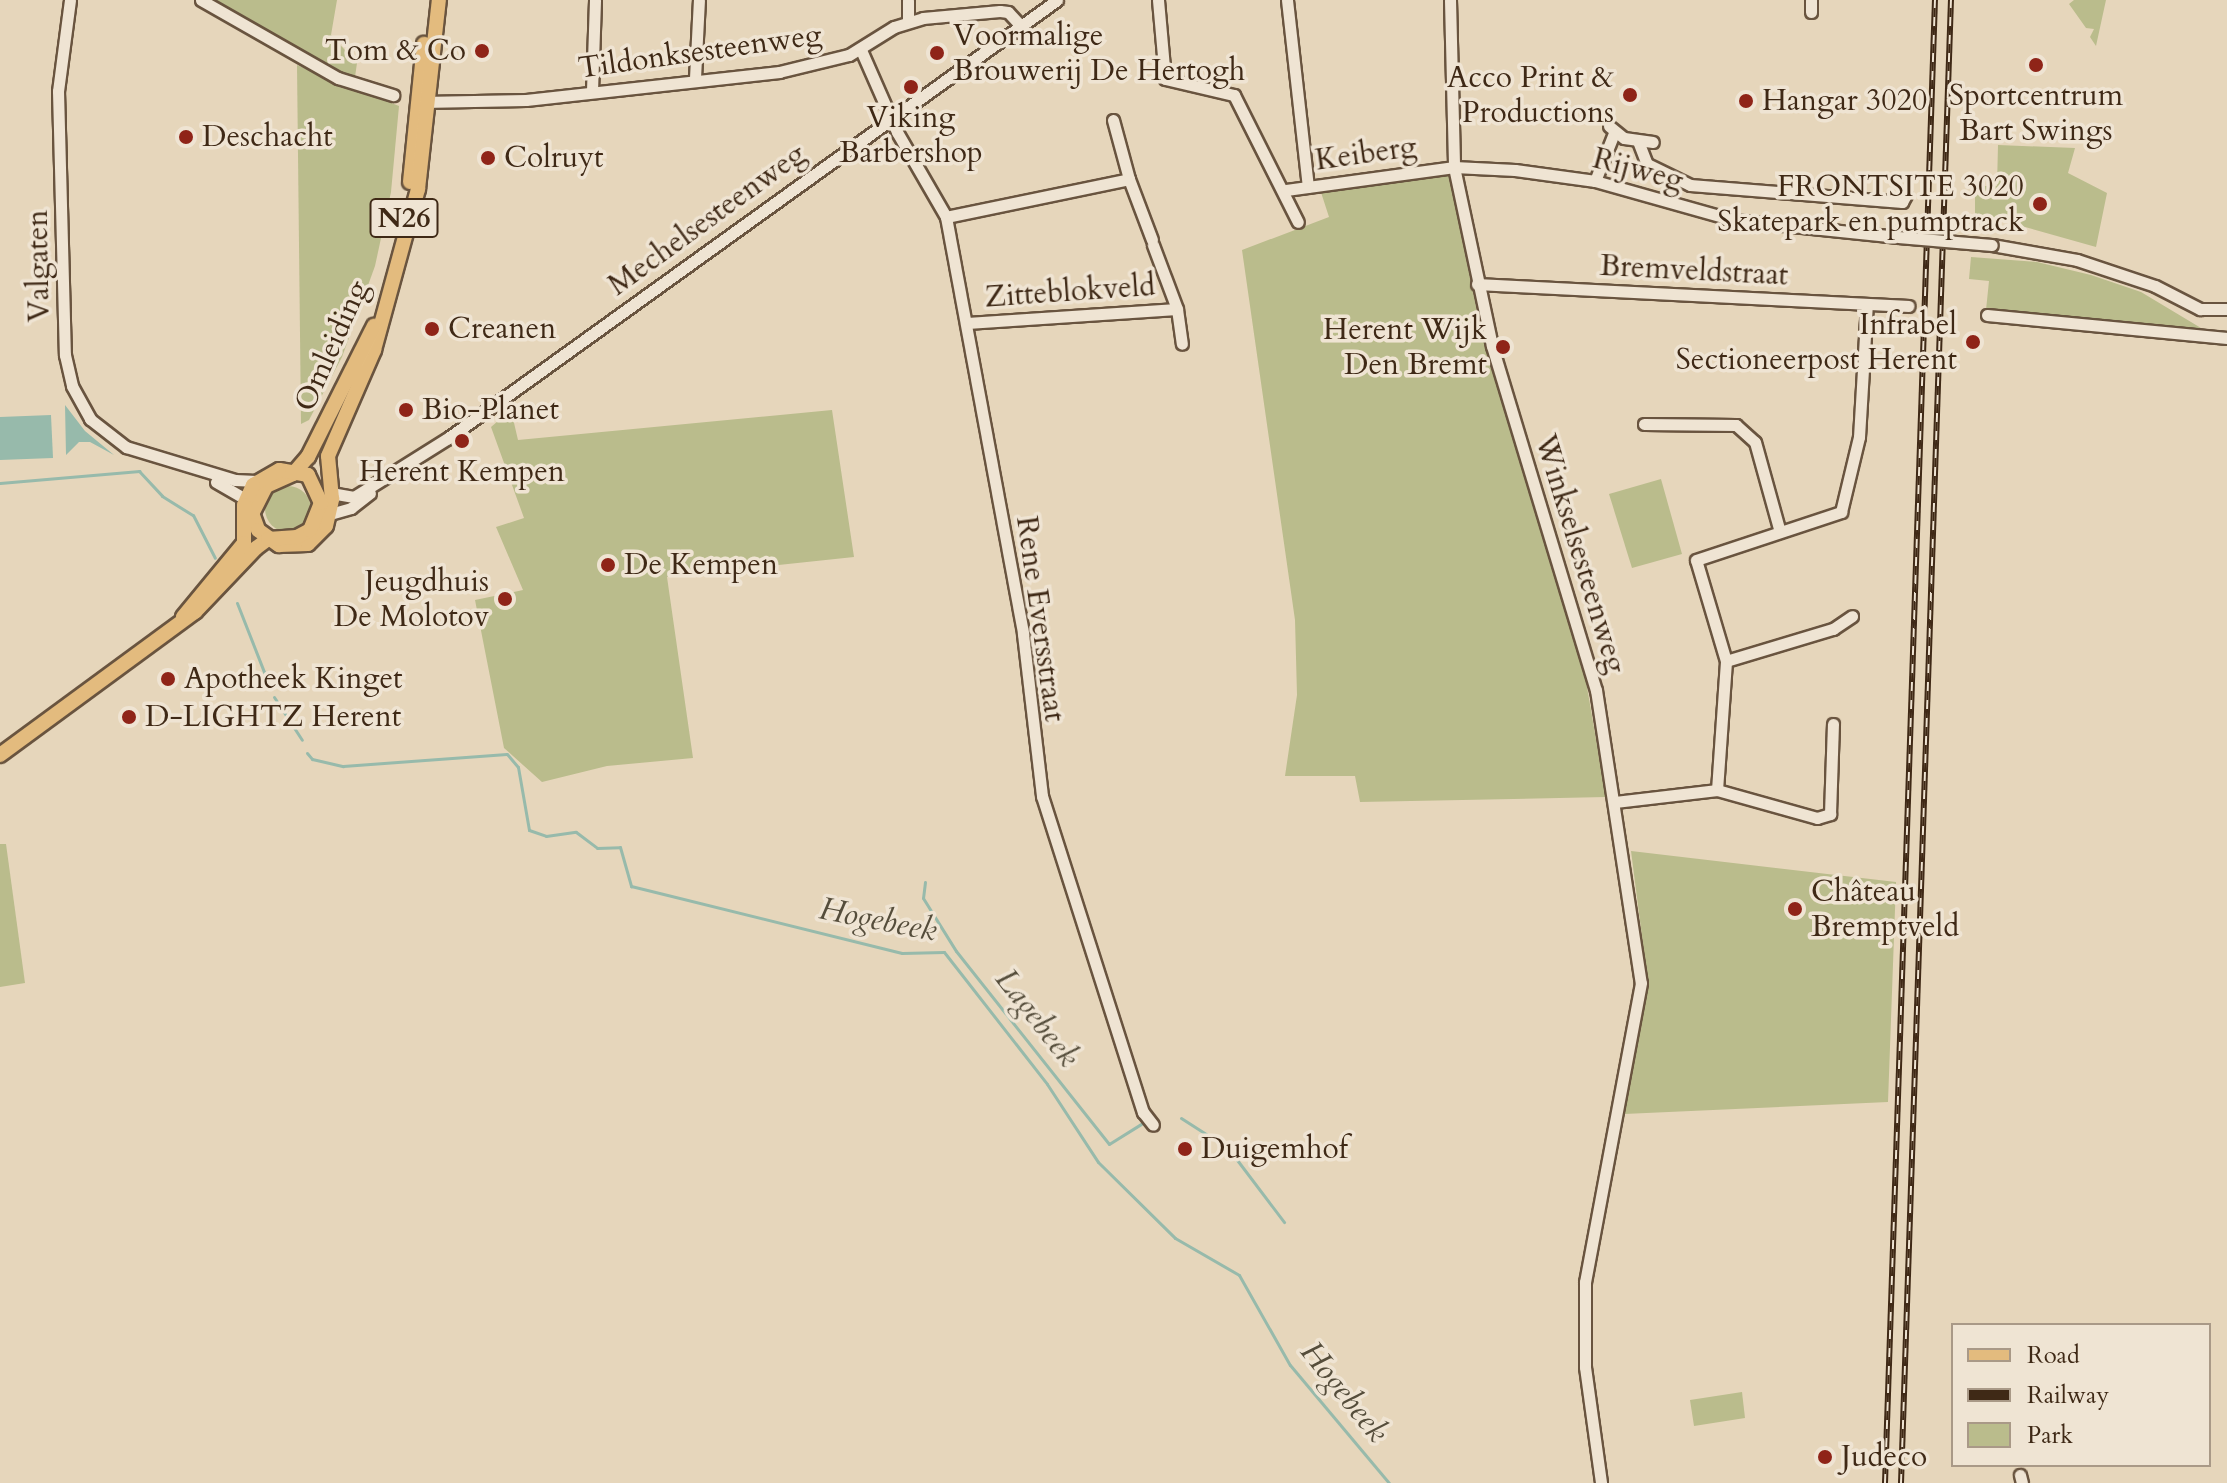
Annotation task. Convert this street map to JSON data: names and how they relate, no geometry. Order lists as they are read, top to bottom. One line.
{"streets":{"main road":["N26","Omleiding"],"street":["Tildonksesteenweg","Keiberg","Rijweg","Mechelsesteenweg","Valgaten","Bremveldstraat","Zitteblokveld","Winkselsesteenweg","Rene Eversstraat"]},"crossings":[["Tildonksesteenweg","Mechelsesteenweg"],["Tildonksesteenweg","Omleiding"],["Tildonksesteenweg","Rene Eversstraat"],["Keiberg","Rijweg"],["Keiberg","Winkselsesteenweg"],["Rijweg","Winkselsesteenweg"],["N26","Mechelsesteenweg"],["N26","Omleiding"],["Mechelsesteenweg","Omleiding"],["Mechelsesteenweg","Rene Eversstraat"],["Bremveldstraat","Winkselsesteenweg"],["Zitteblokveld","Rene Eversstraat"]],"water":["Hogebeek","Lagebeek"],"places":["Tom & Co","Voormalige Brouwerij De Hertogh","Sportcentrum Bart Swings","Viking Barbershop","Acco Print & Productions","Hangar 3020","Deschacht","Colruyt","FRONTSITE 3020 Skatepark en pumptrack","Creanen","Infrabel Sectioneerpost Herent","Herent Wijk Den Bremt","Bio-Planet","Herent Kempen","De Kempen","Jeugdhuis De Molotov","Apotheek Kinget","D-LIGHTZ Herent","Château Bremptveld","Duigemhof","Judeco"],"legend":["Road","Railway","Park"]}
